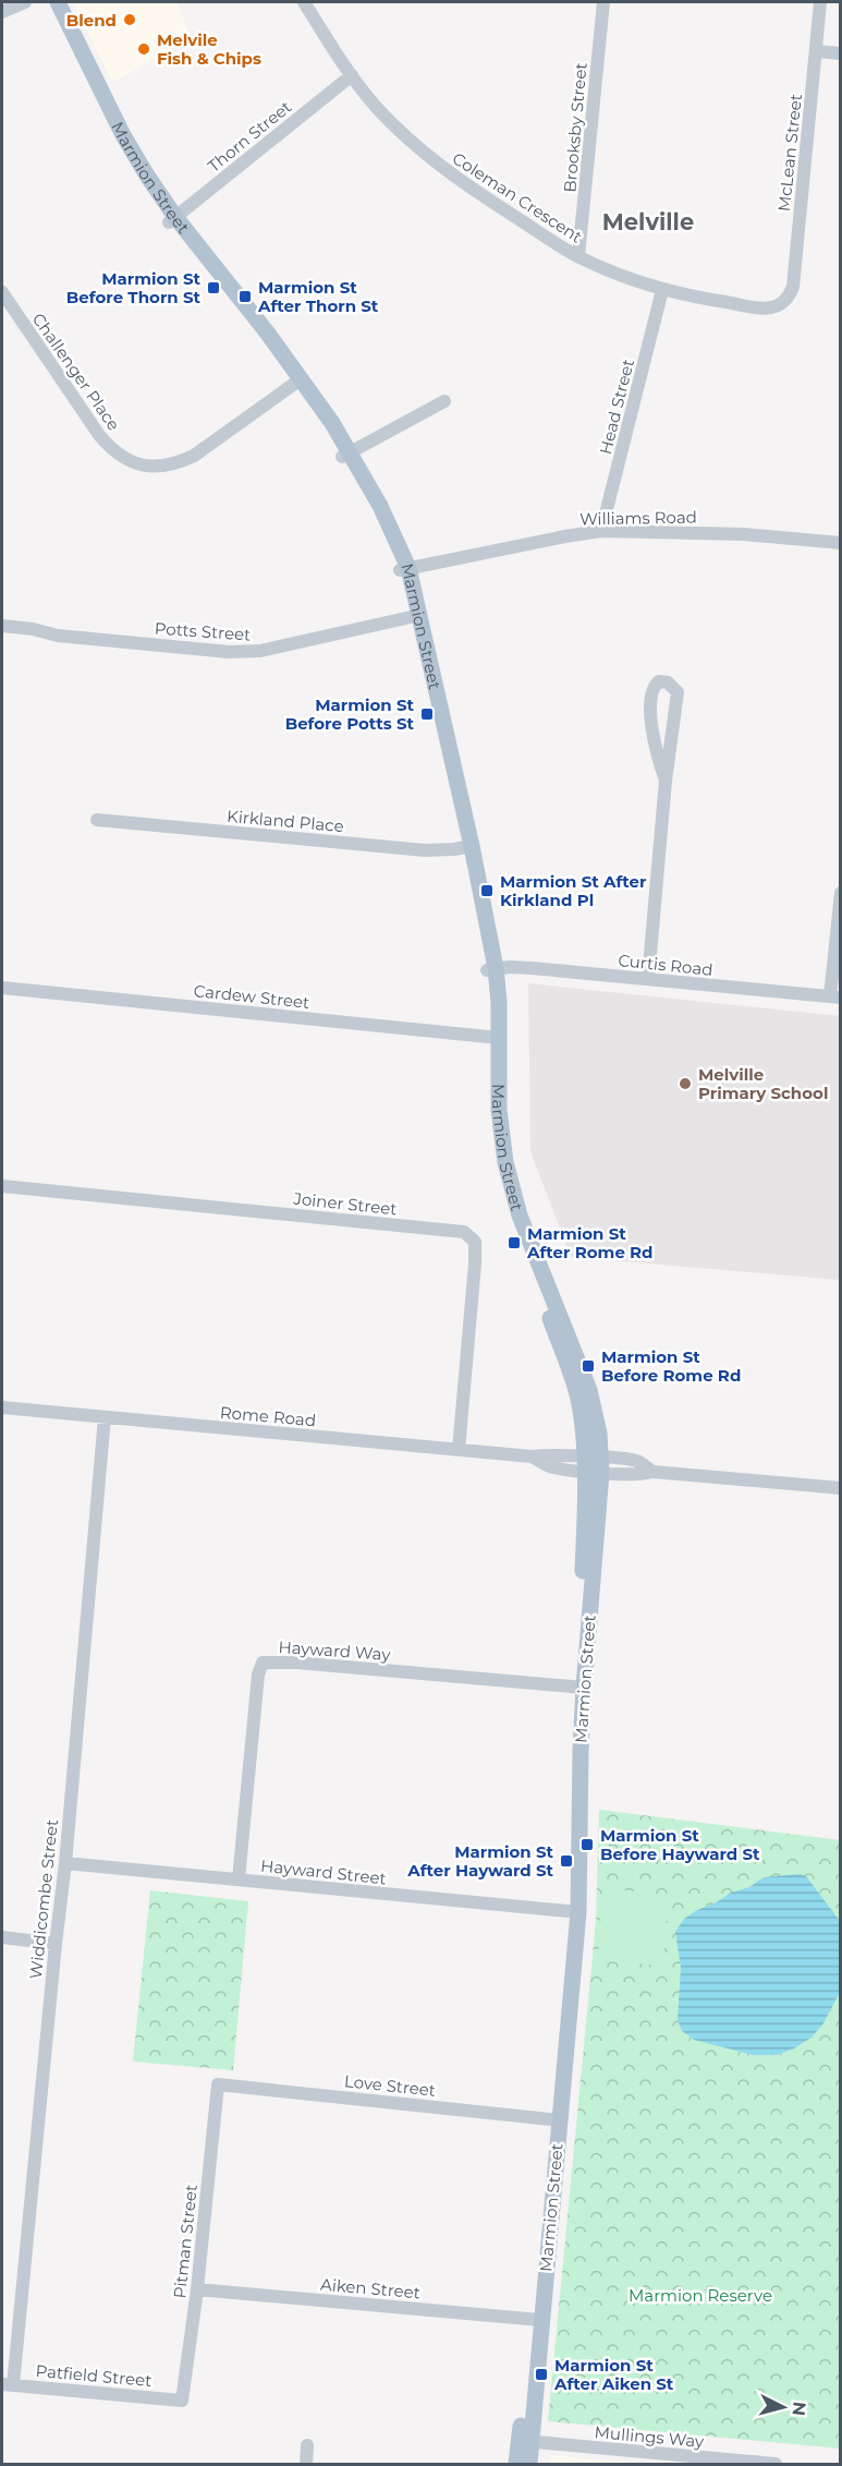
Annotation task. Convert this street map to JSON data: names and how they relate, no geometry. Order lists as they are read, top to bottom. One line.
{"streets":{"main road":["Marmion Street"],"street":["Brooksby Street","Thorn Street","McLean Street","Coleman Crescent","Challenger Place","Head Street","Williams Road","Potts Street","Kirkland Place","Curtis Road","Cardew Street","Joiner Street","Rome Road","Hayward Way","Hayward Street","Widdicombe Street","Love Street","Pitman Street","Aiken Street","Patfield Street","Mullings Way"]},"crossings":[["Brooksby Street","Coleman Crescent"],["Thorn Street","Marmion Street"],["Thorn Street","Coleman Crescent"],["McLean Street","Coleman Crescent"],["Marmion Street","Challenger Place"],["Marmion Street","Williams Road"],["Marmion Street","Potts Street"],["Marmion Street","Kirkland Place"],["Marmion Street","Curtis Road"],["Marmion Street","Cardew Street"],["Marmion Street","Rome Road"],["Marmion Street","Hayward Way"],["Marmion Street","Hayward Street"],["Marmion Street","Love Street"],["Marmion Street","Aiken Street"],["Marmion Street","Mullings Way"],["Coleman Crescent","Head Street"],["Head Street","Williams Road"],["Joiner Street","Rome Road"],["Rome Road","Widdicombe Street"],["Hayward Way","Hayward Street"],["Hayward Street","Widdicombe Street"],["Widdicombe Street","Patfield Street"],["Love Street","Pitman Street"],["Pitman Street","Aiken Street"],["Pitman Street","Patfield Street"]],"districts":["Melville"],"parks":["Marmion Reserve"],"places":{"other":["Blend","Melvile Fish & Chips","Melville Primary School"],"transit":["Marmion St Before Thorn St","Marmion St After Thorn St","Marmion St Before Potts St","Marmion St After Kirkland Pl","Marmion St After Rome Rd","Marmion St Before Rome Rd","Marmion St Before Hayward St","Marmion St After Hayward St","Marmion St After Aiken St"]},"north":"right"}
